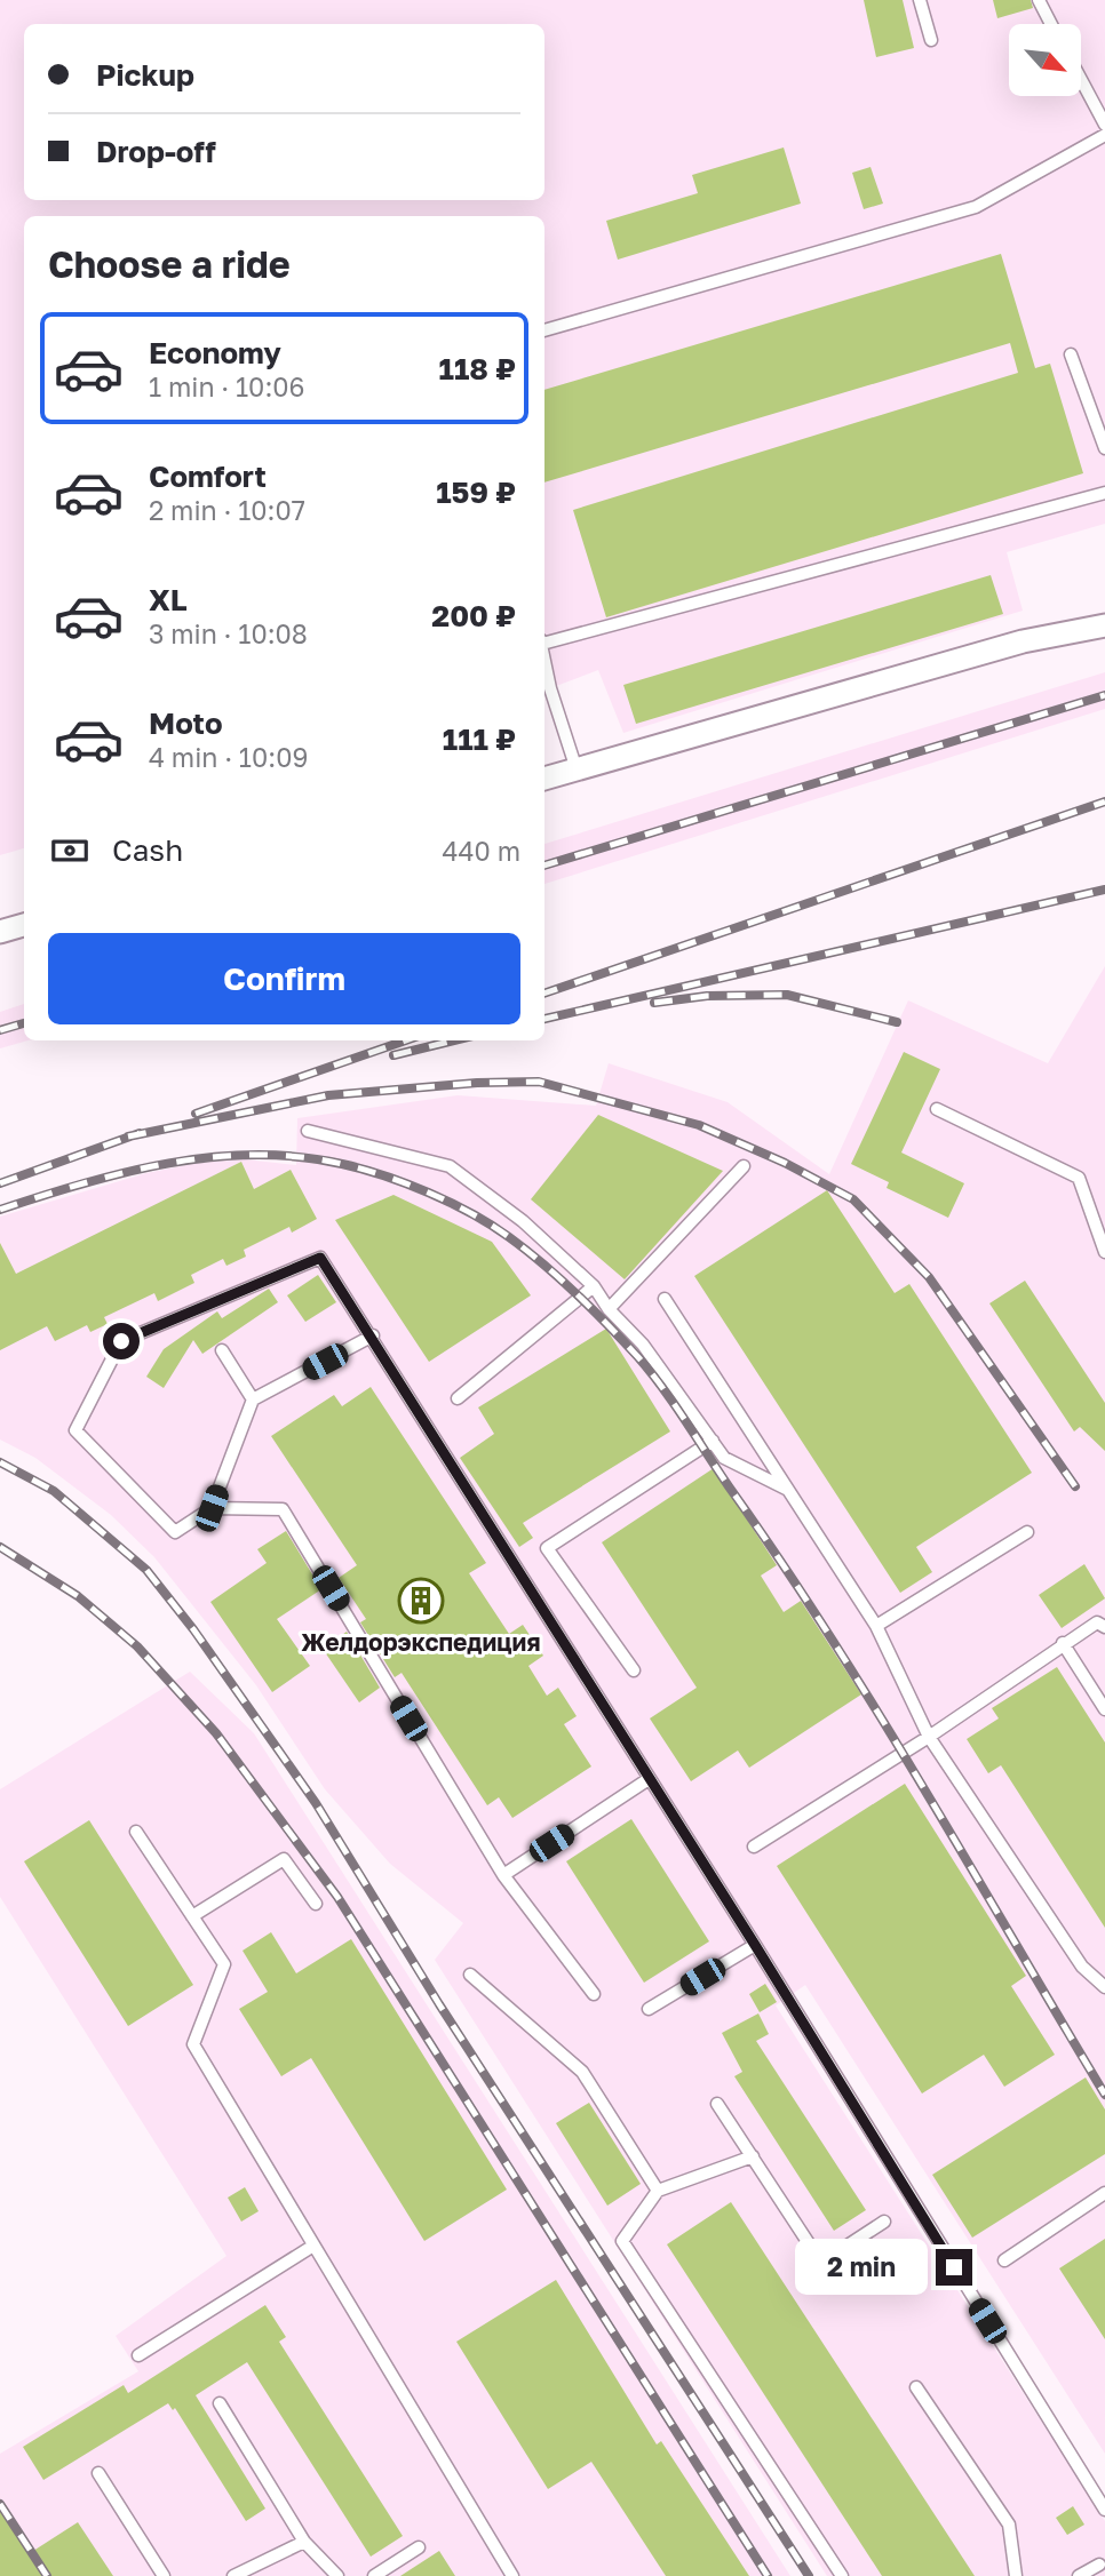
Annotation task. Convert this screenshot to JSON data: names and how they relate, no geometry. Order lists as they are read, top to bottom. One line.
{"places":{"building":["Желдорэкспедиция"]},"north":"bottom right","page":{"banner":["Pickup","Drop-off"],"heading":"Choose a ride","list":[{"name":"Economy","note":"1 min · 10:06","value":"118 ₽"},{"name":"Comfort","note":"2 min · 10:07","value":"159 ₽"},{"name":"XL","note":"3 min · 10:08","value":"200 ₽"},{"name":"Moto","note":"4 min · 10:09","value":"111 ₽"}],"pay":["Cash","440 m"],"buttons":"Confirm","bubble":"2 min"}}
